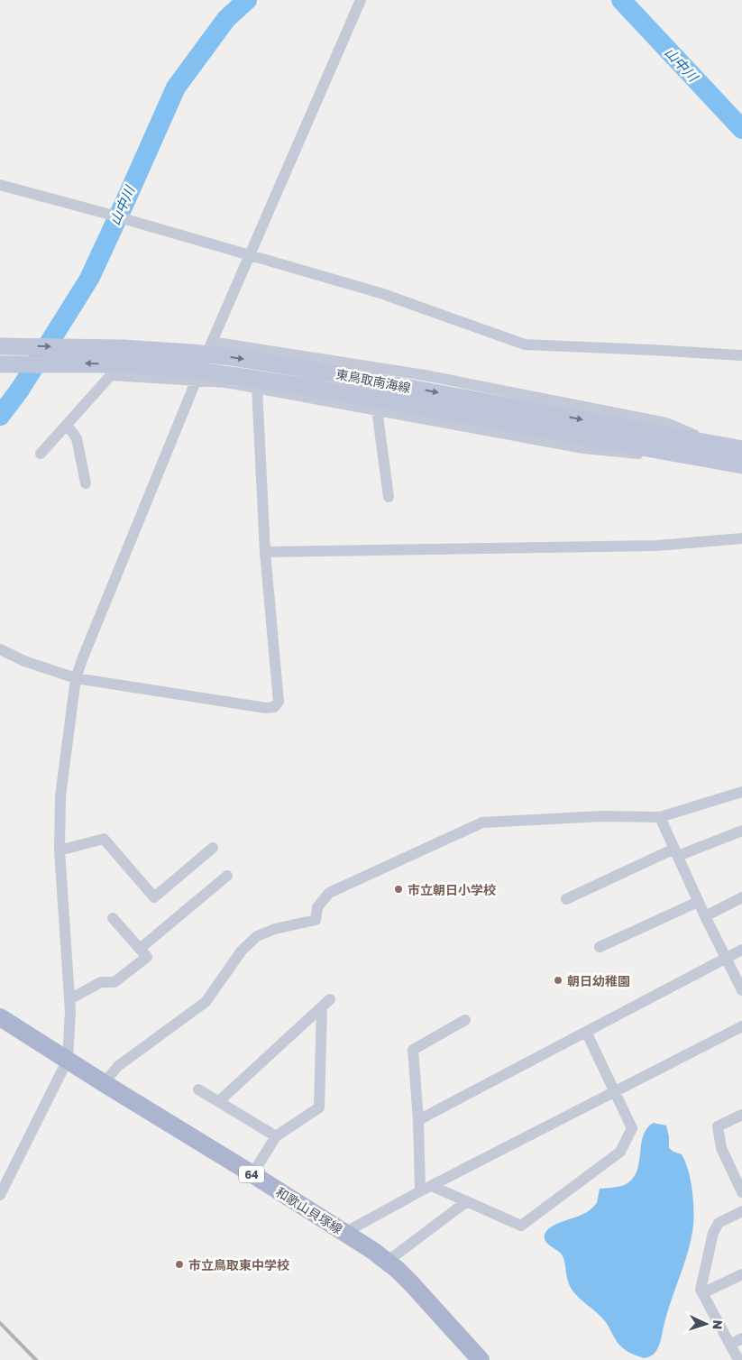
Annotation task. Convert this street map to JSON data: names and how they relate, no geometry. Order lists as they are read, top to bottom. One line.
{"streets":{"main road":["東鳥取南海線","64","和歌山貝塚線"]},"water":["山中川"],"places":["市立朝日小学校","朝日幼稚園","市立鳥取東中学校"],"north":"right"}
